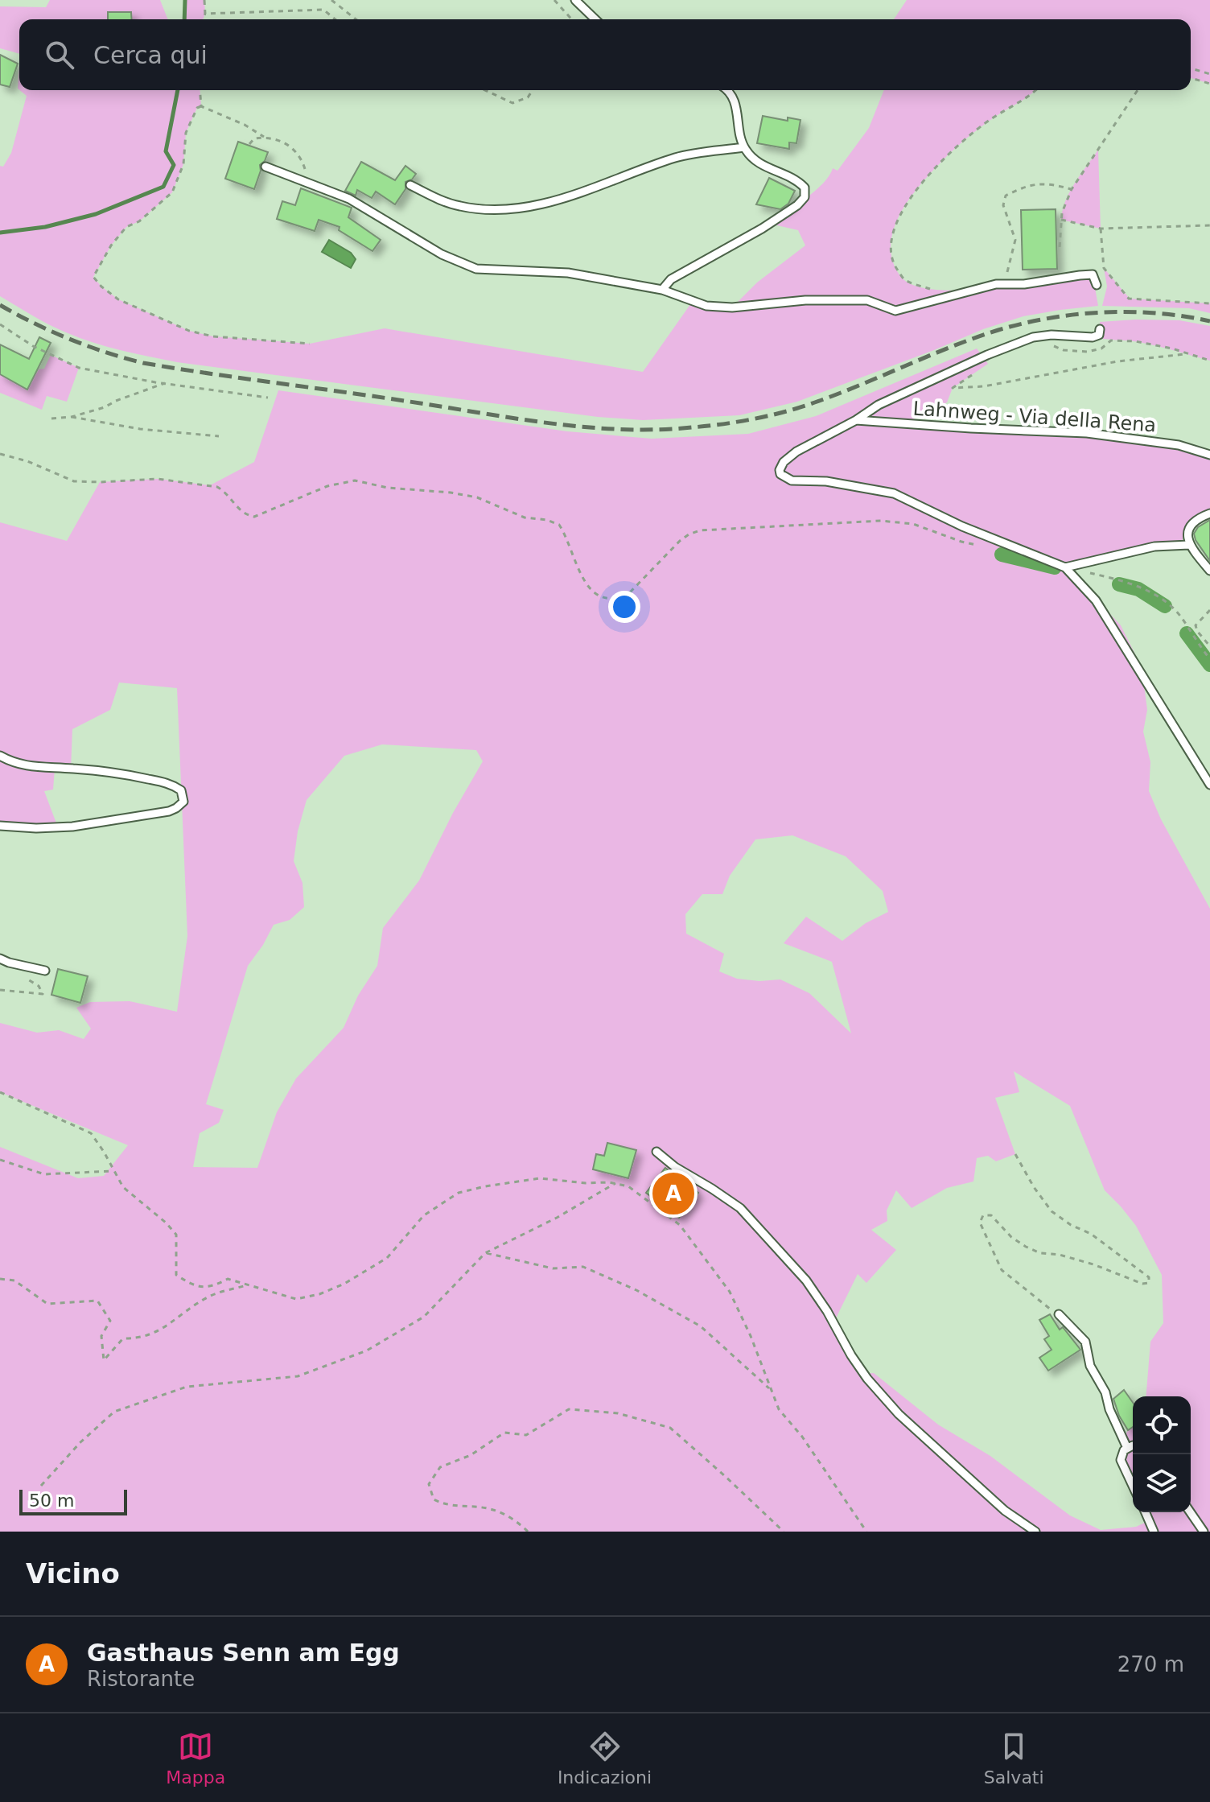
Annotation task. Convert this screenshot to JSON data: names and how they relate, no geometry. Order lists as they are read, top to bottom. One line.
{"streets":{"lane":["Lahnweg - Via della Rena"]},"scale_bar":"50 m","page":{"search":"Cerca qui","pins":"A","scale":"50 m","heading":"Vicino","list":[{"mark":"A","name":"Gasthaus Senn am Egg","note":"Ristorante","value":"270 m"}],"nav":["Mappa","Indicazioni","Salvati"]}}
